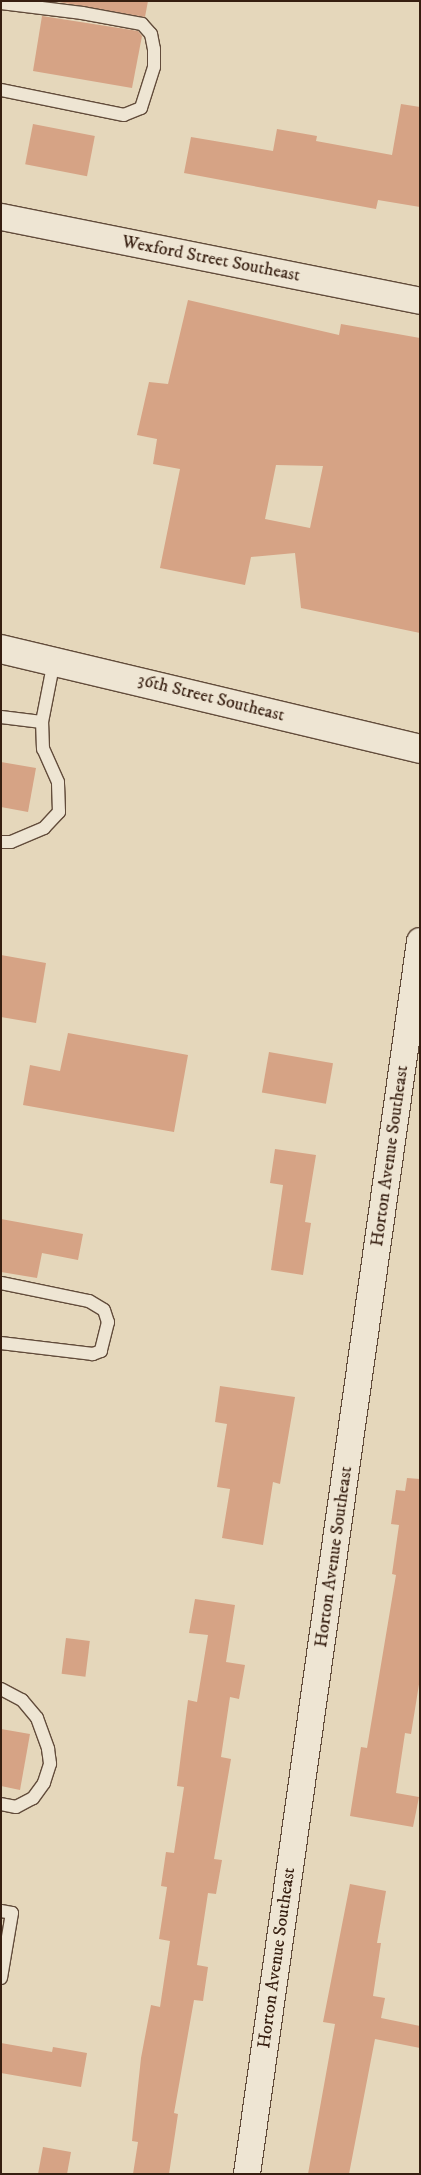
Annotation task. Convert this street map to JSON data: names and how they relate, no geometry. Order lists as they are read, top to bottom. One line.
{"streets":{"street":["Wexford Street Southeast","36th Street Southeast","Horton Avenue Southeast"]}}
